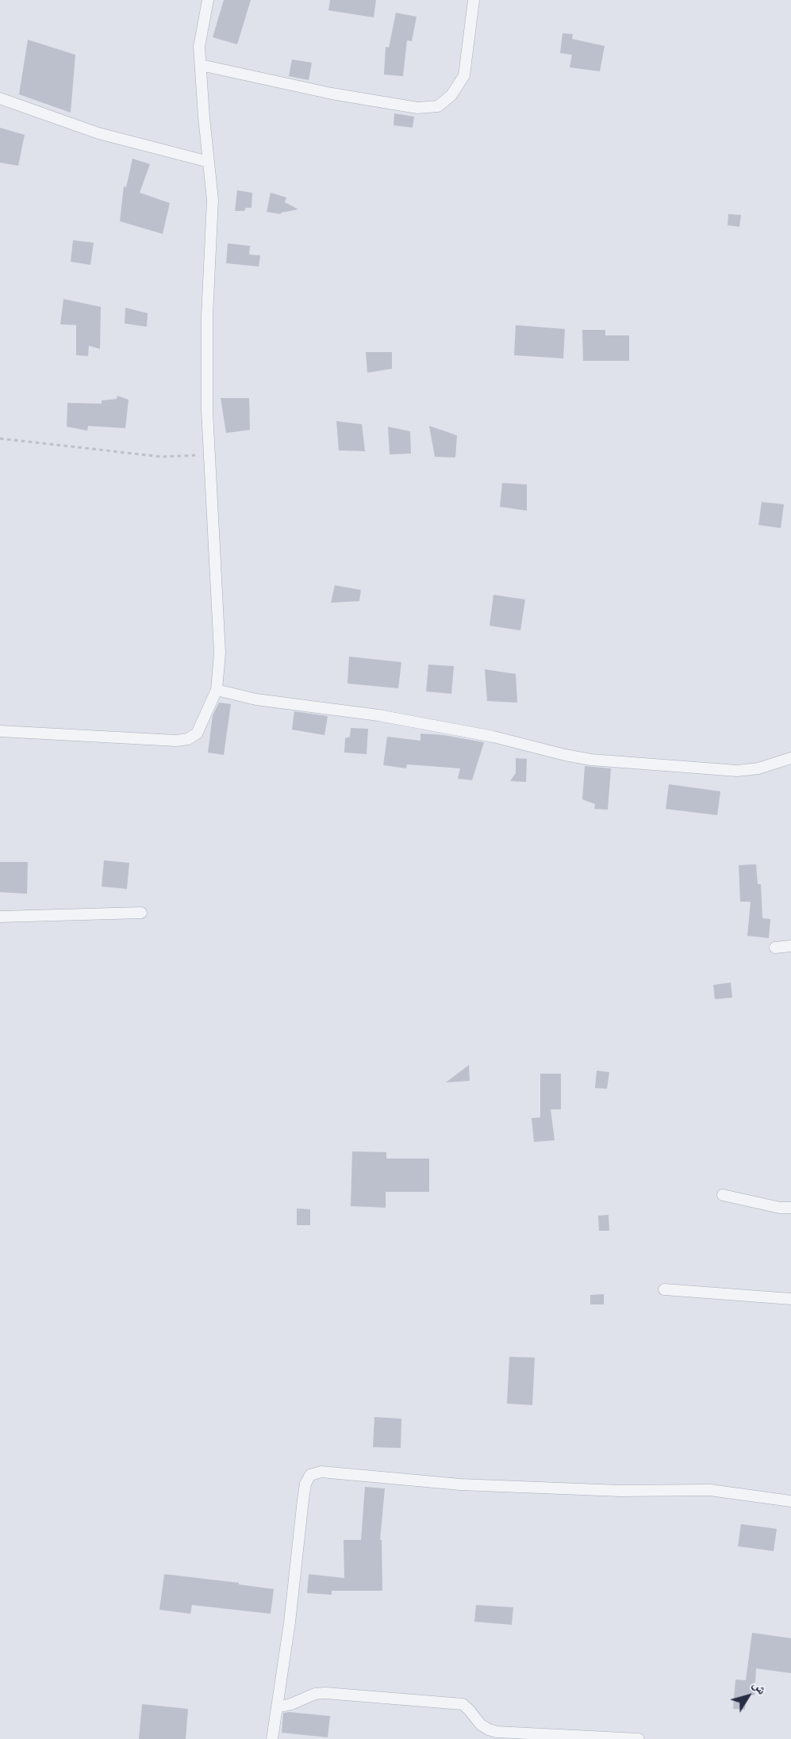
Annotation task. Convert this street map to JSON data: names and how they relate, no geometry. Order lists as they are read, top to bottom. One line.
{"north":"top right"}
